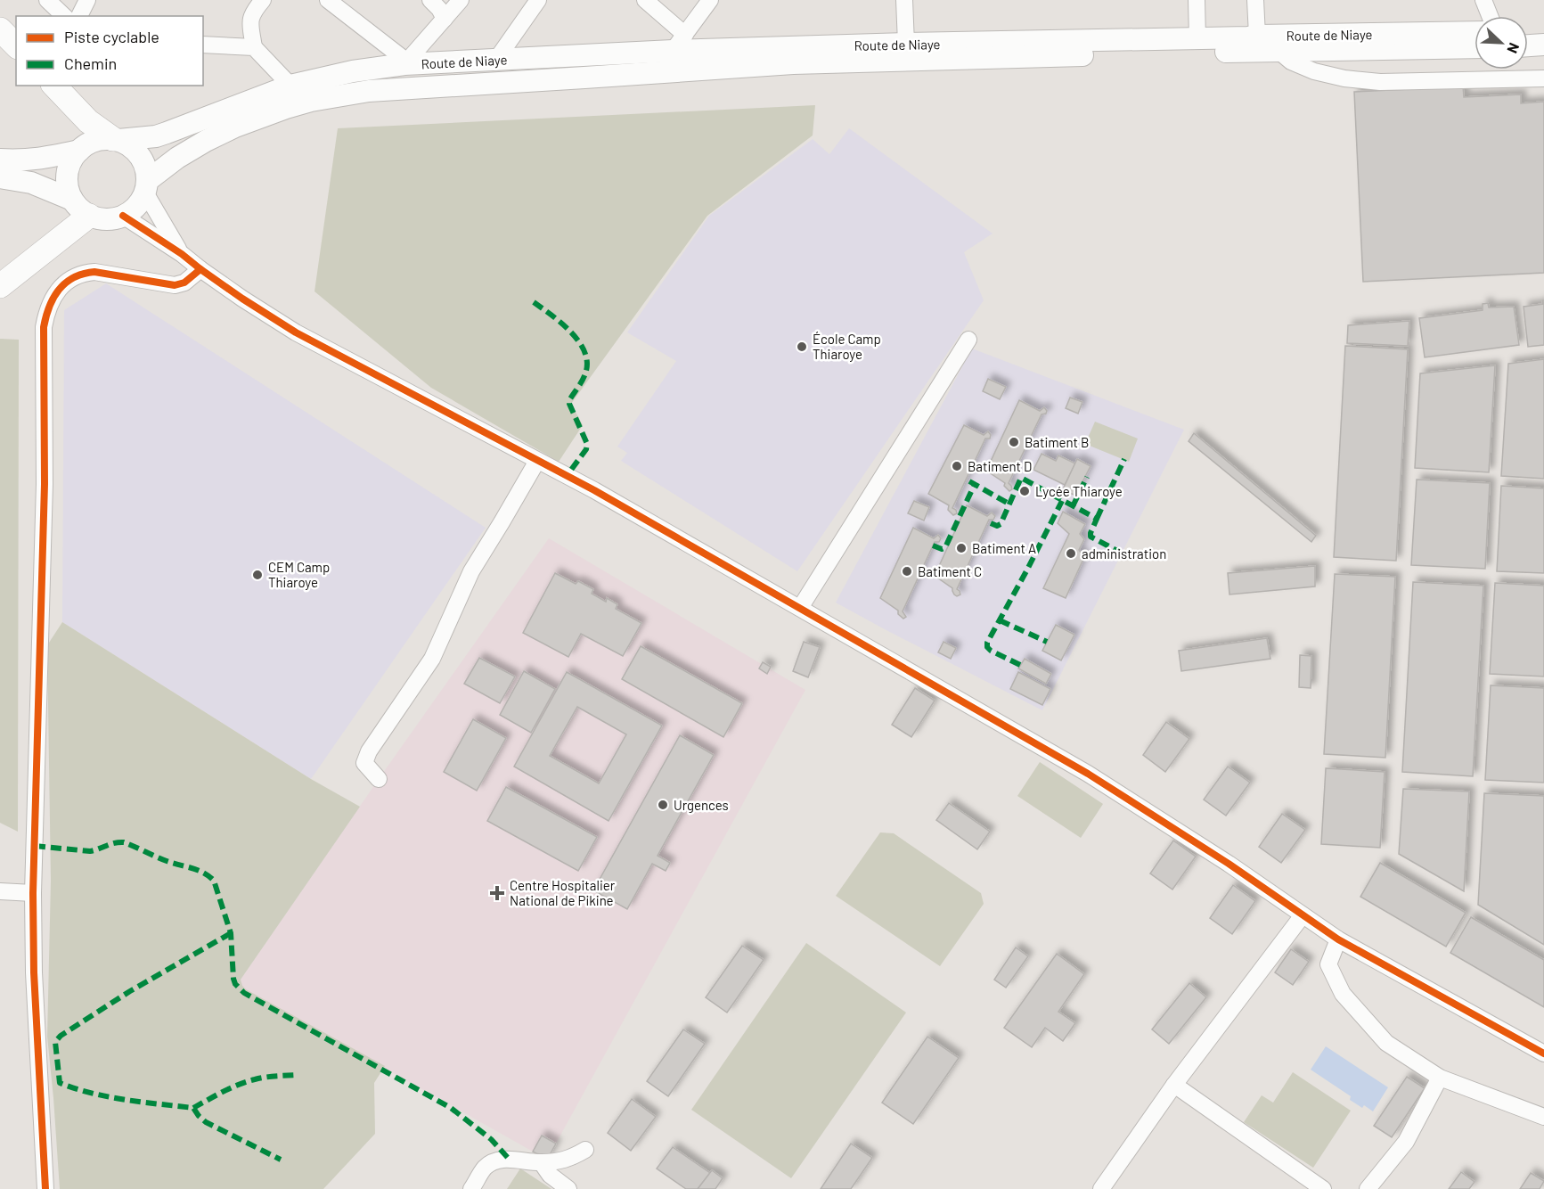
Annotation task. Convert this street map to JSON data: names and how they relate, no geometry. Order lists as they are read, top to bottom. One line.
{"streets":{"main road":["Route de Niaye"]},"places":{"other":["École Camp Thiaroye","Batiment B","Batiment D","Lycée Thiaroye","Batiment A","administration","Batiment C","CEM Camp Thiaroye","Urgences"],"health":["Centre Hospitalier National de Pikine"]},"legend":["Piste cyclable","Chemin"],"north":"bottom right"}
